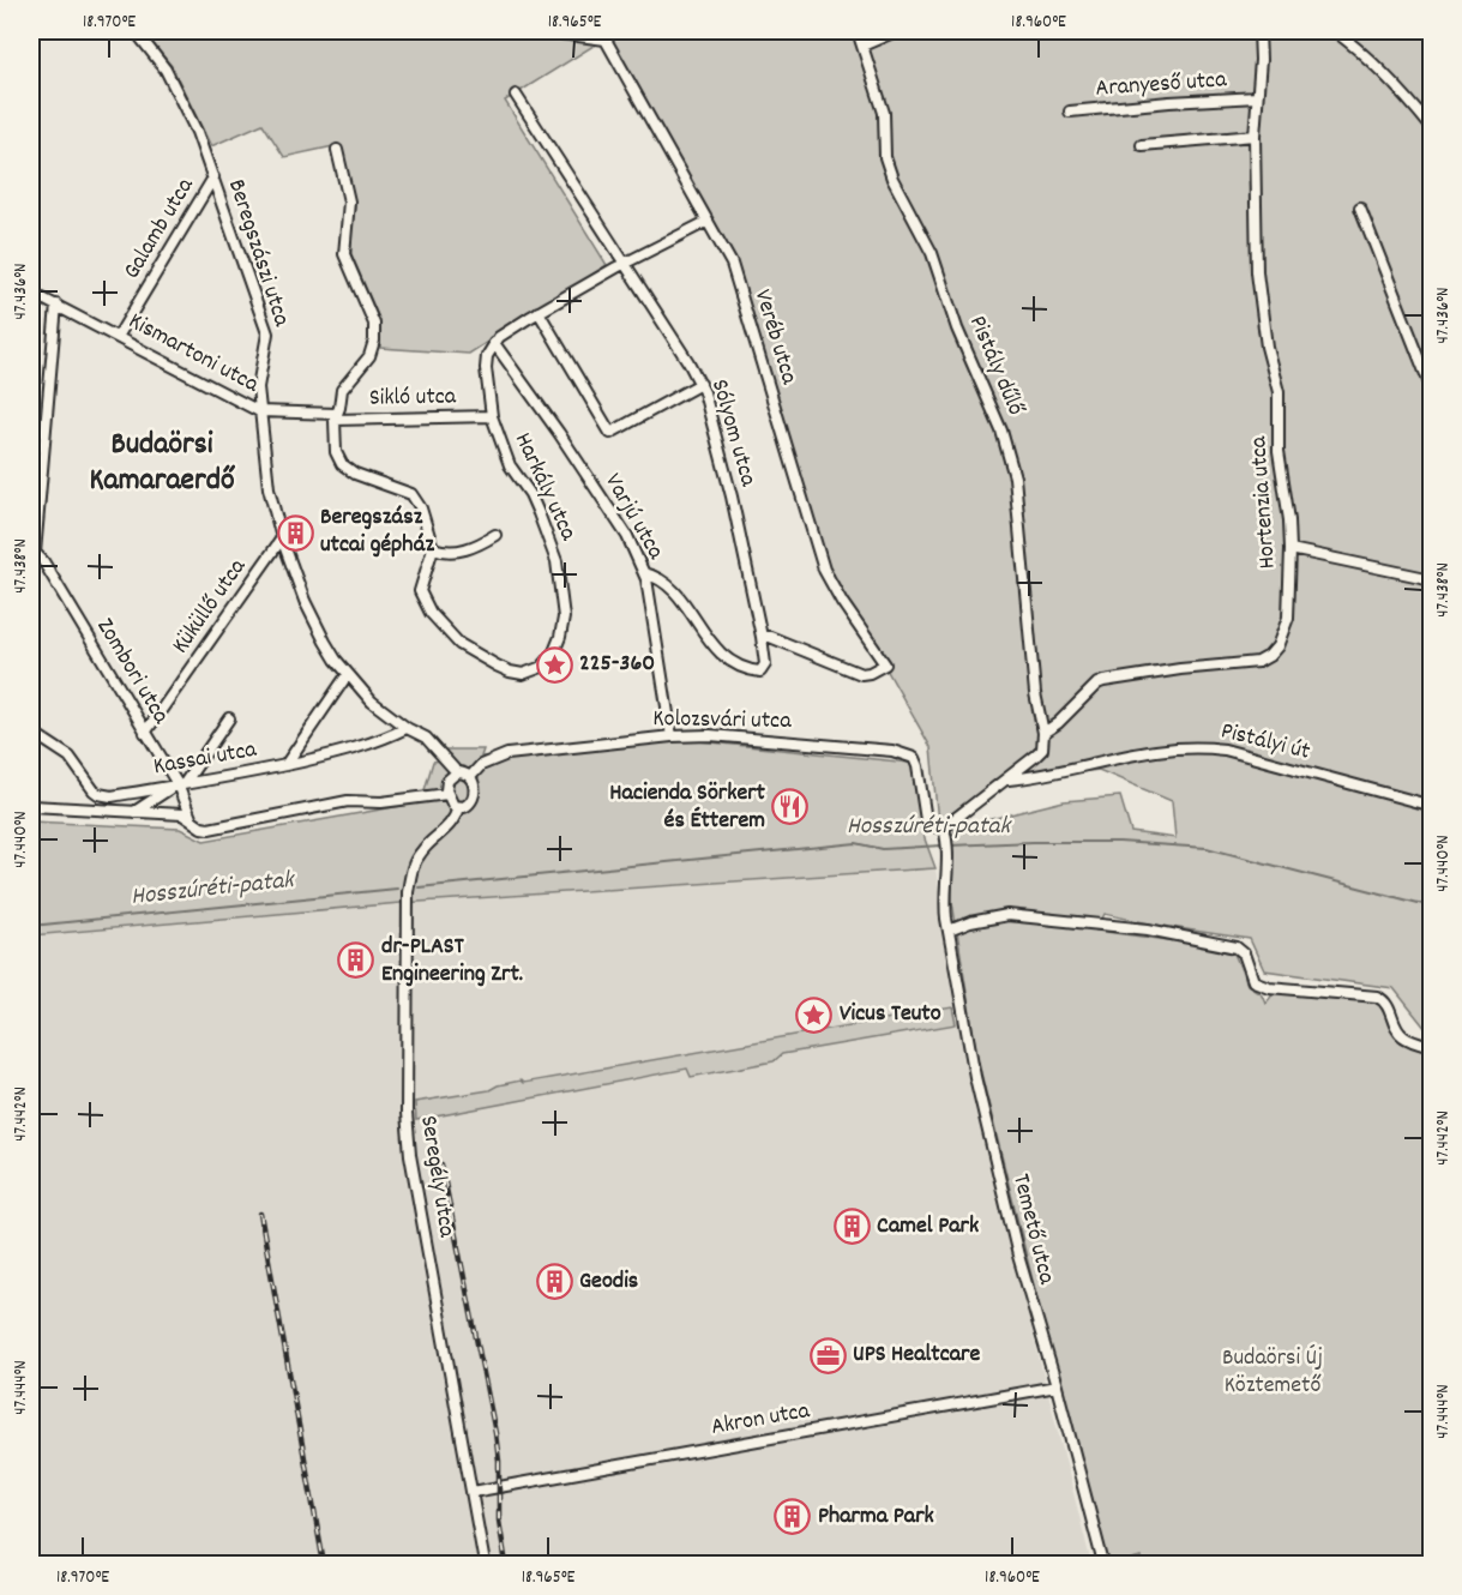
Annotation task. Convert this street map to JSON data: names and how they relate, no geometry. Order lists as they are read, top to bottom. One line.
{"streets":{"street":["Aranyeső utca","Galamb utca","Beregszászi utca","Veréb utca","Kismartoni utca","Pistály dűlő","Sikló utca","Sólyom utca","Harkály utca","Hortenzia utca","Varjú utca","Küküllő utca","Zombori utca","Kolozsvári utca","Pistályi út","Kassai utca","Seregély utca","Temető utca","Akron utca"]},"crossings":[["Aranyeső utca","Hortenzia utca"],["Galamb utca","Beregszászi utca"],["Galamb utca","Kismartoni utca"],["Beregszászi utca","Kismartoni utca"],["Beregszászi utca","Küküllő utca"],["Beregszászi utca","Kolozsvári utca"],["Beregszászi utca","Kassai utca"],["Beregszászi utca","Seregély utca"],["Veréb utca","Sólyom utca"],["Pistály dűlő","Hortenzia utca"],["Sikló utca","Harkály utca"],["Sólyom utca","Varjú utca"],["Harkály utca","Varjú utca"],["Varjú utca","Kolozsvári utca"],["Küküllő utca","Zombori utca"],["Zombori utca","Kassai utca"],["Kolozsvári utca","Seregély utca"],["Kolozsvári utca","Temető utca"],["Seregély utca","Akron utca"],["Temető utca","Akron utca"]],"districts":["Budaörsi Kamaraerdő"],"water":["Hosszúréti-patak"],"parks":["Budaörsi Új Köztemető"],"places":{"building":["Beregszász utcai gépház","dr-PLAST Engineering Zrt.","Camel Park","Geodis","Pharma Park"],"place":["225-360","Vicus Teuto"],"restaurant":["Hacienda Sörkert és Étterem"],"office":["UPS Healtcare"]},"coordinates":["18.970°E","18.965°E","18.960°E","47.436°N","47.438°N","47.440°N","47.442°N","47.444°N"]}
